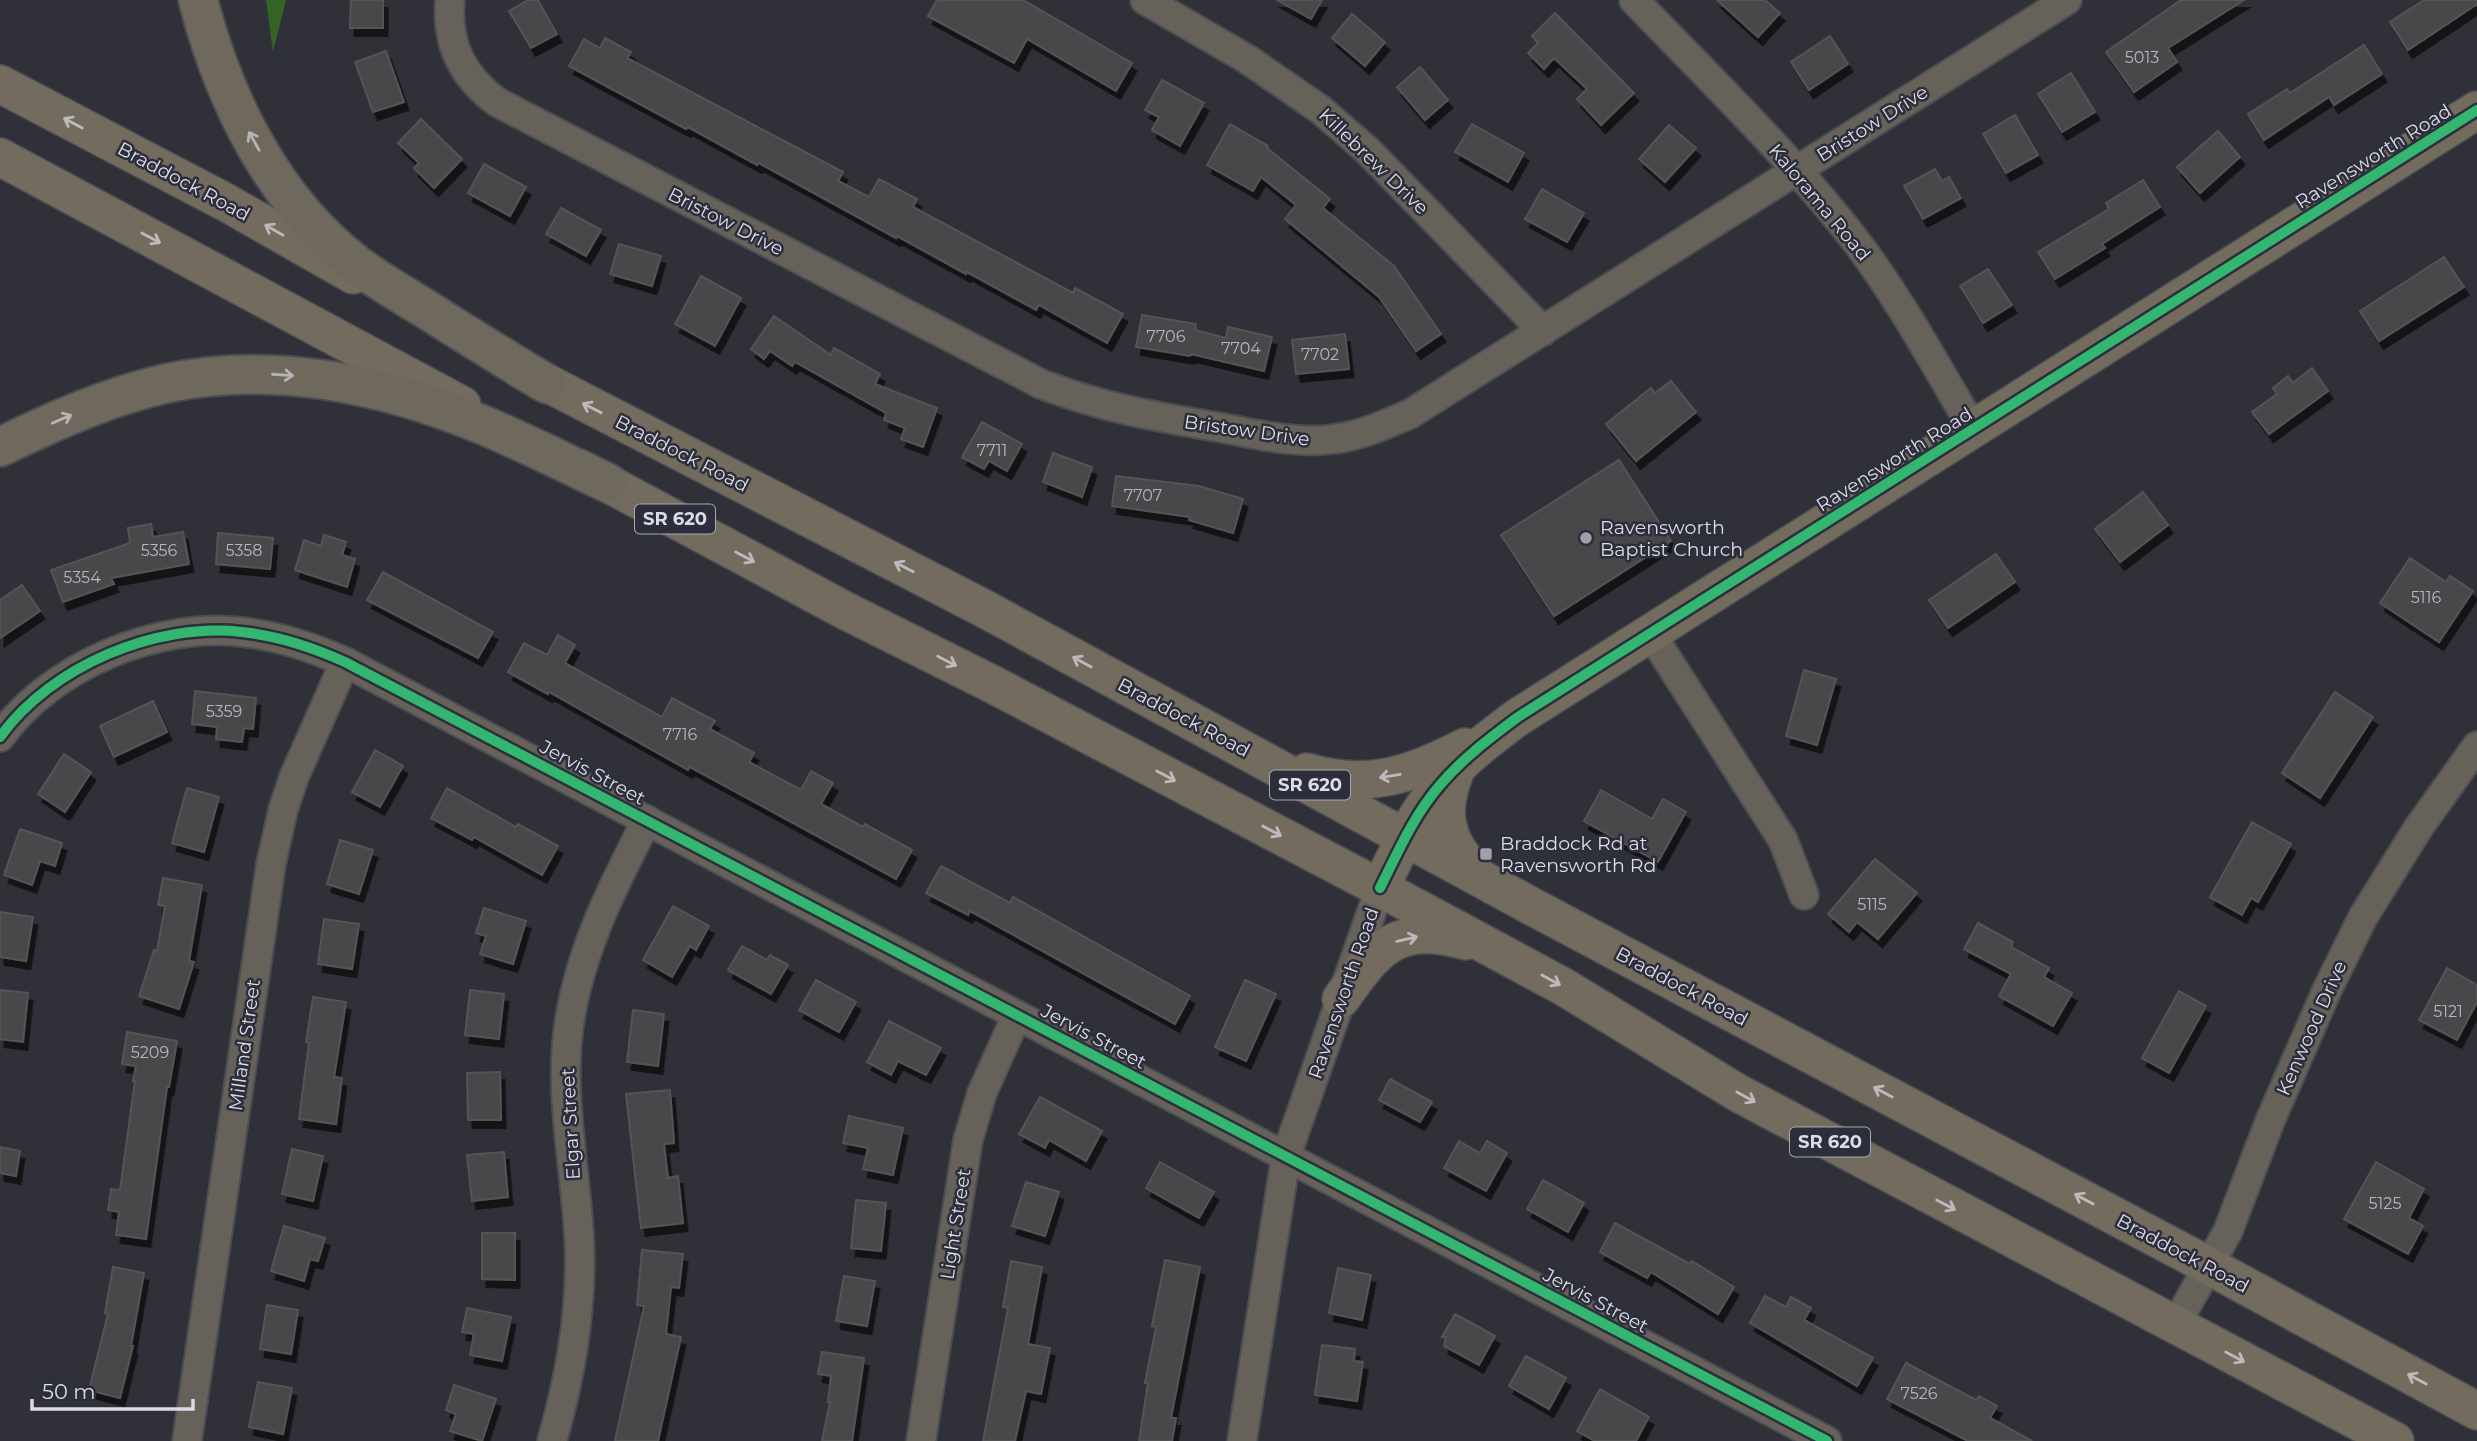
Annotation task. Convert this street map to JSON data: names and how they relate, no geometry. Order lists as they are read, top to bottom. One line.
{"streets":{"main road":["Ravensworth Road","Braddock Road","SR 620"],"street":["Bristow Drive","Killebrew Drive","Kalorama Road","Jervis Street","Kenwood Drive","Milland Street","Elgar Street","Light Street"]},"crossings":[["Bristow Drive","Killebrew Drive"],["Bristow Drive","Kalorama Road"],["Ravensworth Road","Braddock Road"],["Ravensworth Road","Kalorama Road"],["Ravensworth Road","SR 620"],["Ravensworth Road","Jervis Street"],["Braddock Road","Kenwood Drive"],["SR 620","Kenwood Drive"],["Jervis Street","Milland Street"],["Jervis Street","Elgar Street"],["Jervis Street","Light Street"]],"places":{"other":["Ravensworth Baptist Church"],"transit":["Braddock Rd at Ravensworth Rd"]},"house_numbers":["5013","7706","7704","7702","7711","7707","5356","5358","5354","5116","5359","7716","5115","5121","5209","5125","7526"],"scale_bar":"50 m"}
